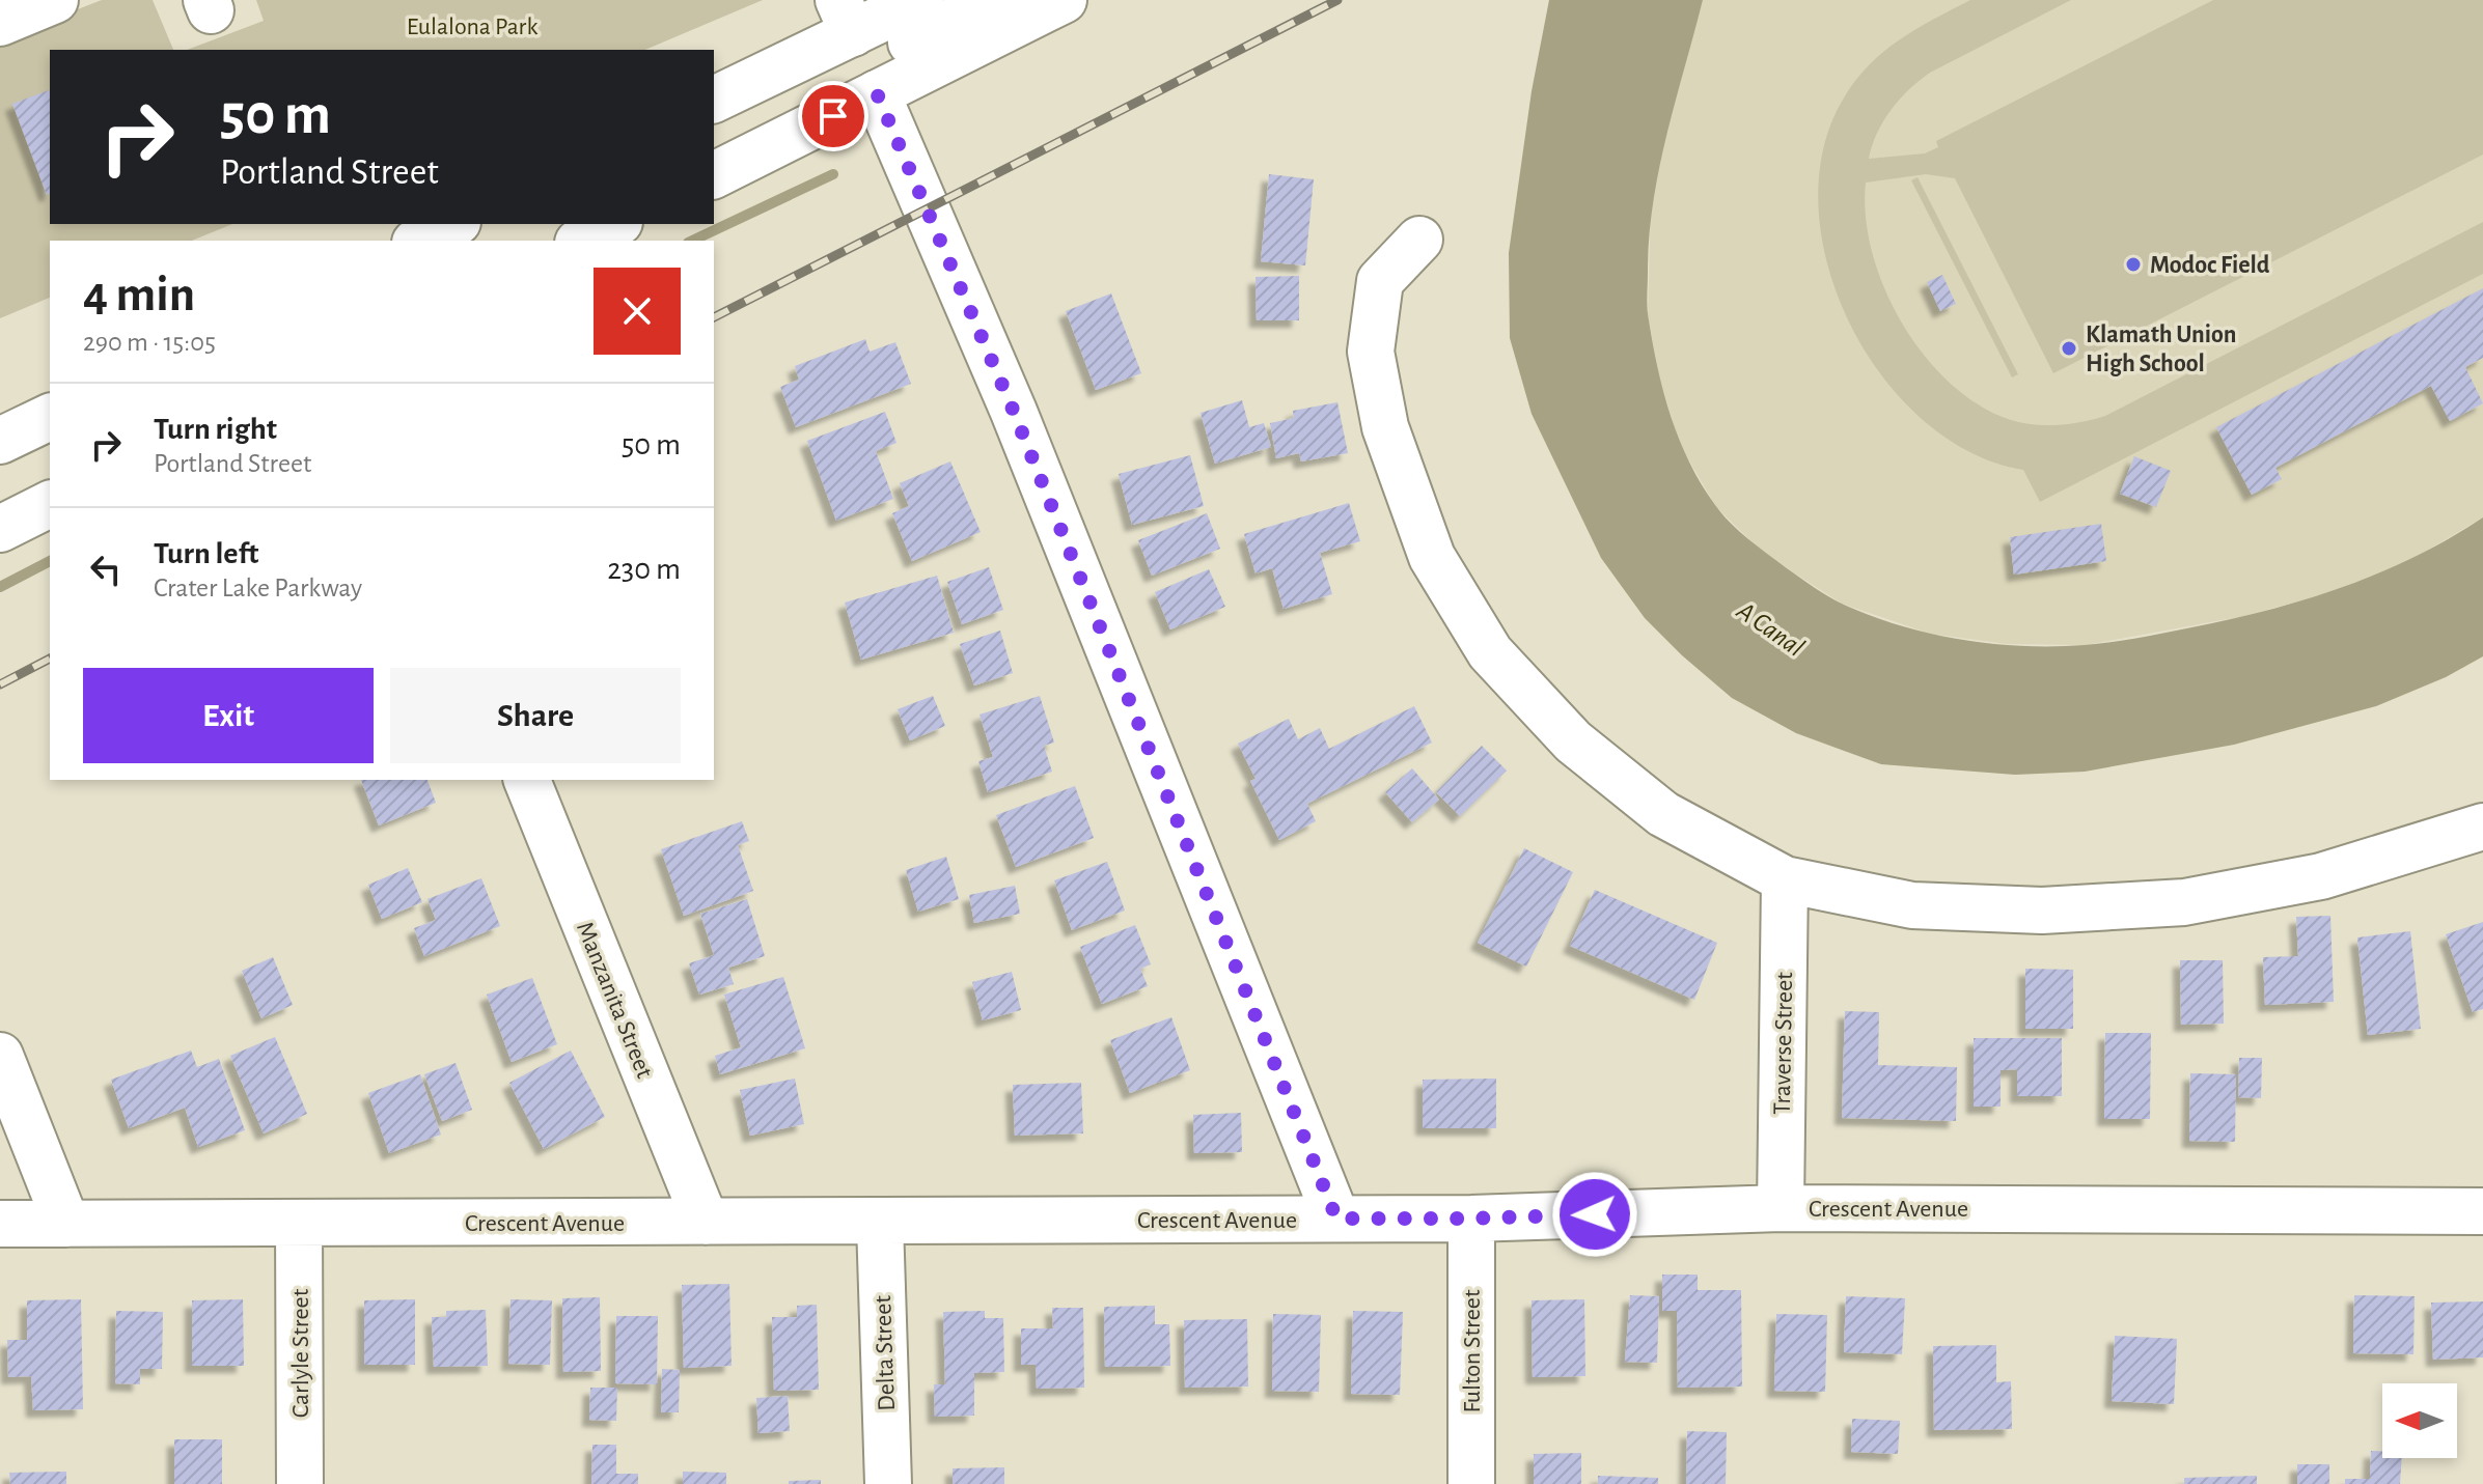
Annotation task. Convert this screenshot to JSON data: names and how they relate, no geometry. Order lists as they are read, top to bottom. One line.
{"streets":{"street":["Manzanita Street","Traverse Street","Crescent Avenue","Fulton Street","Carlyle Street","Delta Street"]},"crossings":[["Manzanita Street","Crescent Avenue"],["Traverse Street","Crescent Avenue"],["Crescent Avenue","Fulton Street"],["Crescent Avenue","Carlyle Street"],["Crescent Avenue","Delta Street"]],"water":["A Canal"],"parks":["Eulalona Park"],"places":["Modoc Field","Klamath Union High School"],"north":"left","page":{"turn":["50 m","Portland Street"],"heading":["4 min","290 m · 15:05"],"list":[{"name":"Turn right","note":"Portland Street","value":"50 m"},{"name":"Turn left","note":"Crater Lake Parkway","value":"230 m"}],"buttons":["Exit","Share"]}}
